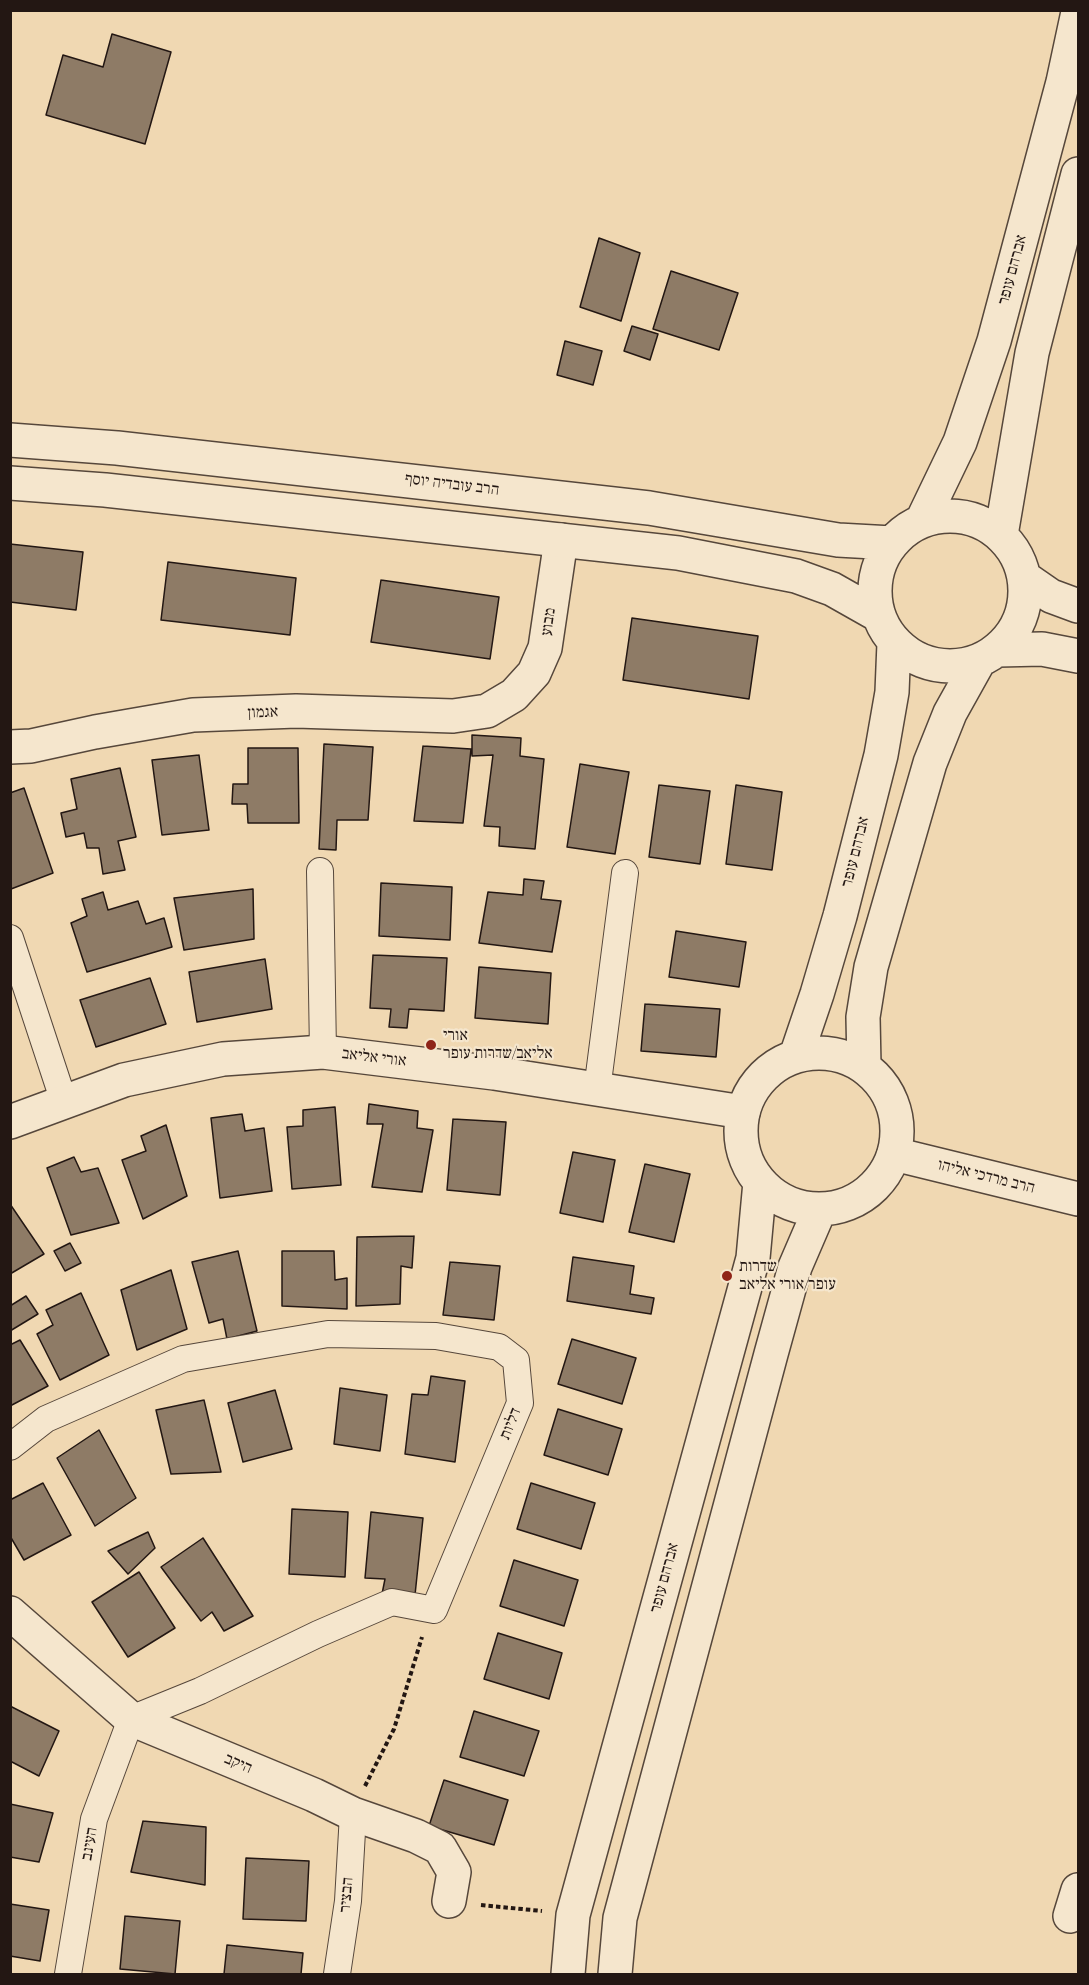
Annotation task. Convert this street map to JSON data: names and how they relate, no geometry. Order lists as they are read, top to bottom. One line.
{"streets":{"street":["אברהם עופר","הרב עובדיה יוסף","מבוע","אגמון","אורי אליאב","הרב מרדכי אליהו","דליות","היקב","העינב","הבציר"]},"crossings":[["אברהם עופר","הרב עובדיה יוסף"],["אברהם עופר","אורי אליאב"],["אברהם עופר","הרב מרדכי אליהו"],["מבוע","אגמון"],["אורי אליאב","הרב מרדכי אליהו"],["היקב","העינב"],["היקב","הבציר"]],"places":["אורי אליאב/שדרות עופר","שדרות עופר/אורי אליאב"]}
